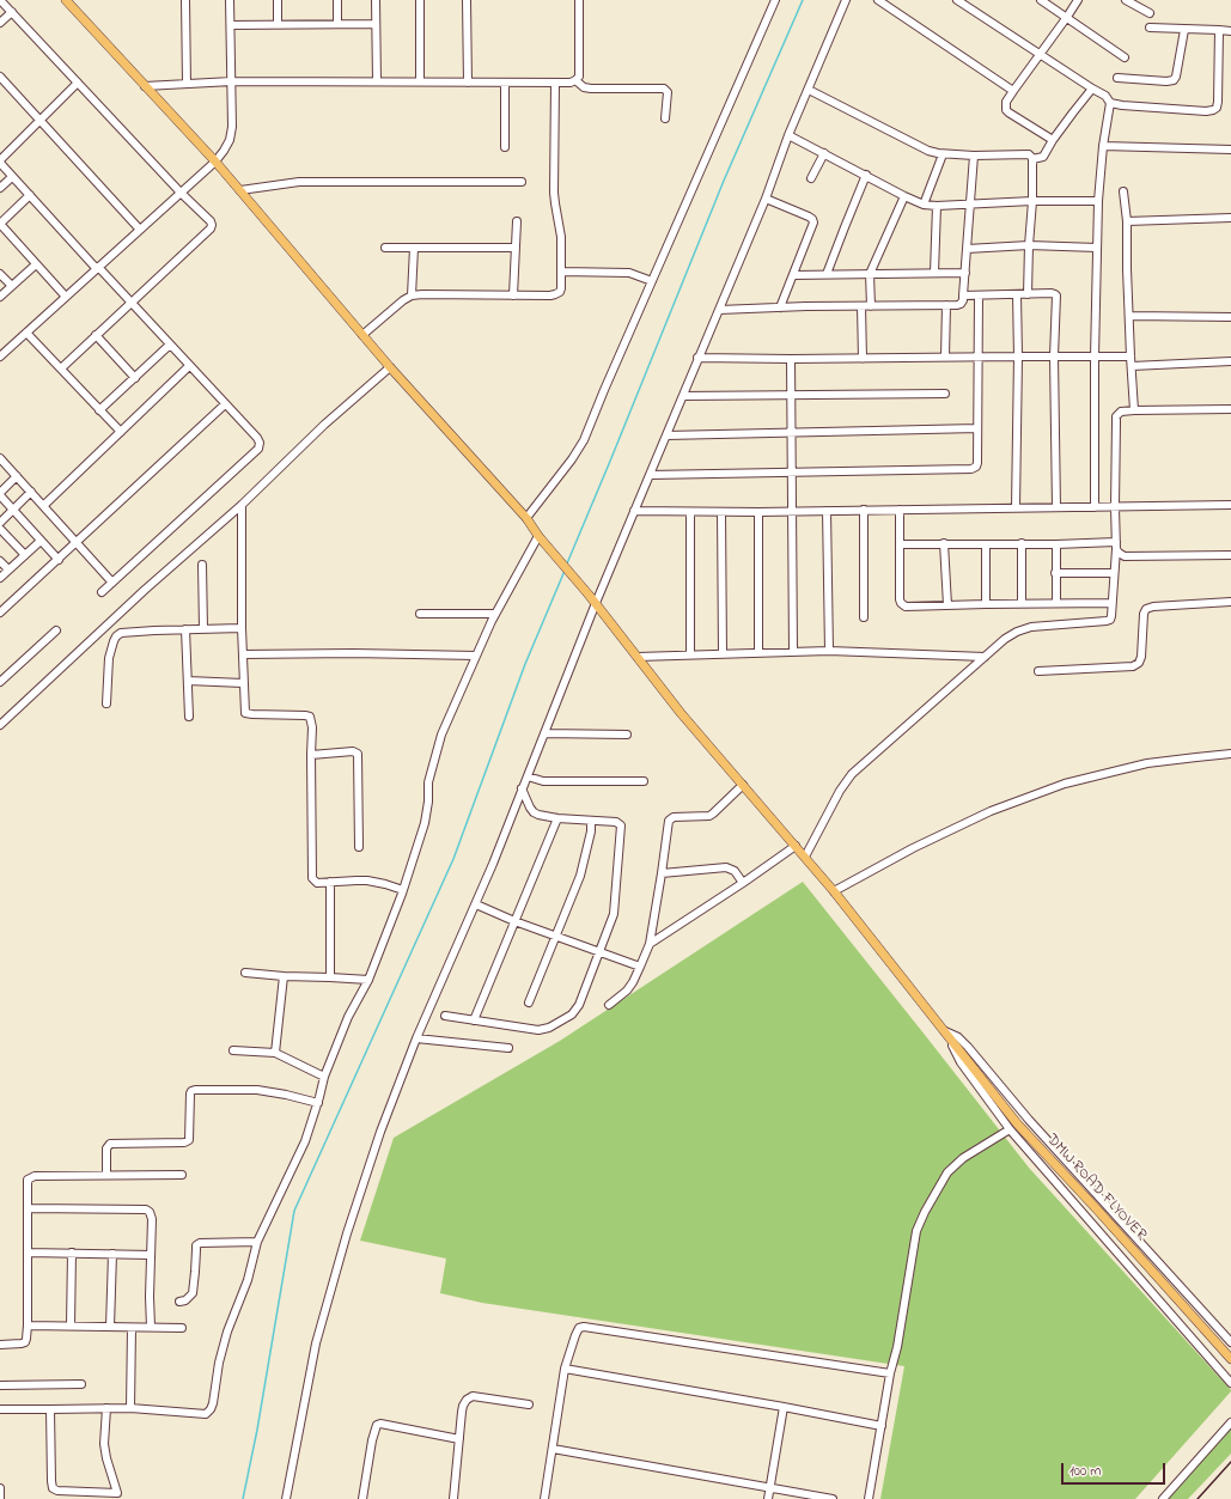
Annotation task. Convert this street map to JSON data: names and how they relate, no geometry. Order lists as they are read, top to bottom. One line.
{"streets":{"main road":["DMW ROAD FLYOVER"]},"scale_bar":"100 m"}
